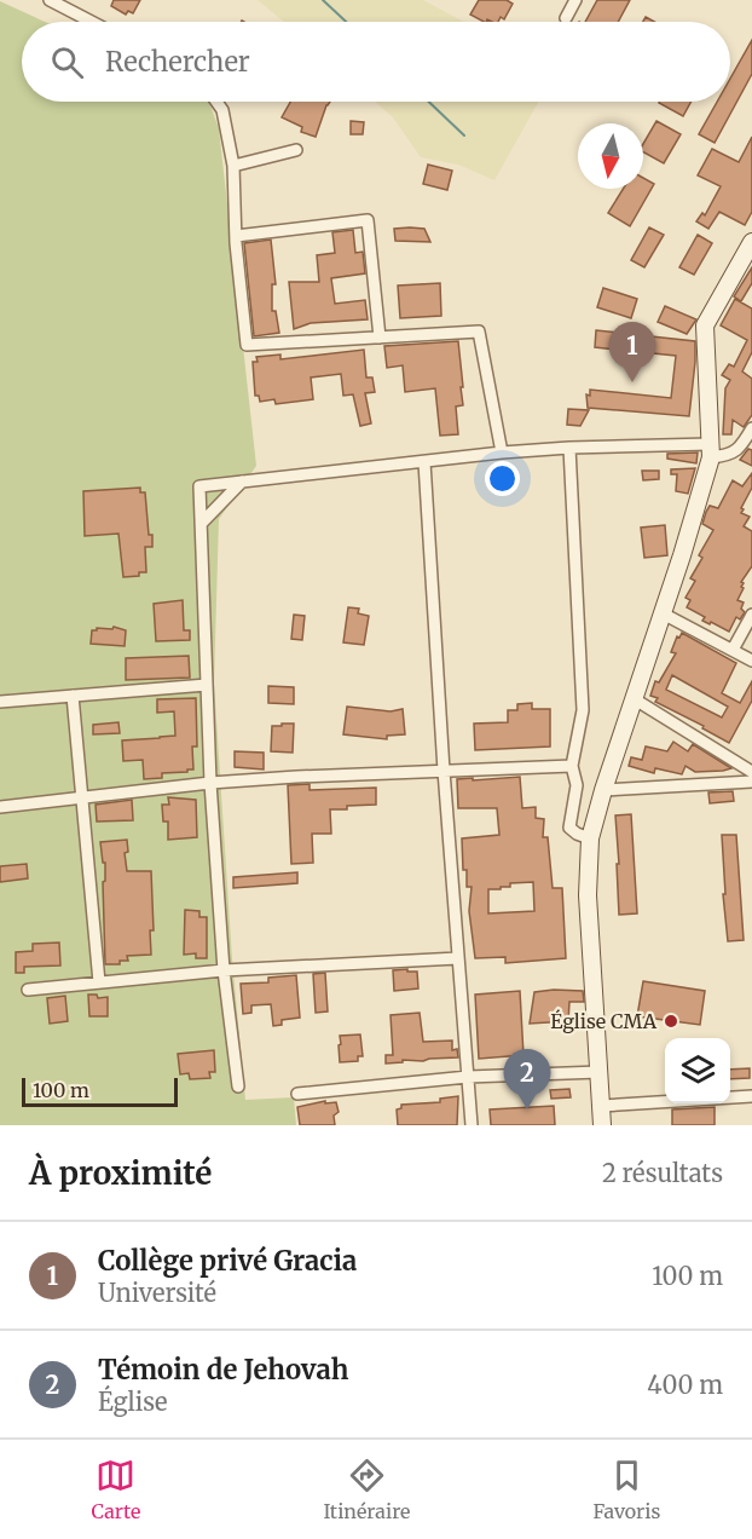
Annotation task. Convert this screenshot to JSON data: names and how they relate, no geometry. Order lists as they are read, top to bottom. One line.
{"places":["Église CMA"],"scale_bar":"100 m","north":"bottom","page":{"search":"Rechercher","pins":["1","2"],"scale":"100 m","heading":["À proximité","2 résultats"],"list":[{"mark":"1","name":"Collège privé Gracia","note":"Université","value":"100 m"},{"mark":"2","name":"Témoin de Jehovah","note":"Église","value":"400 m"}],"nav":["Carte","Itinéraire","Favoris"]}}
